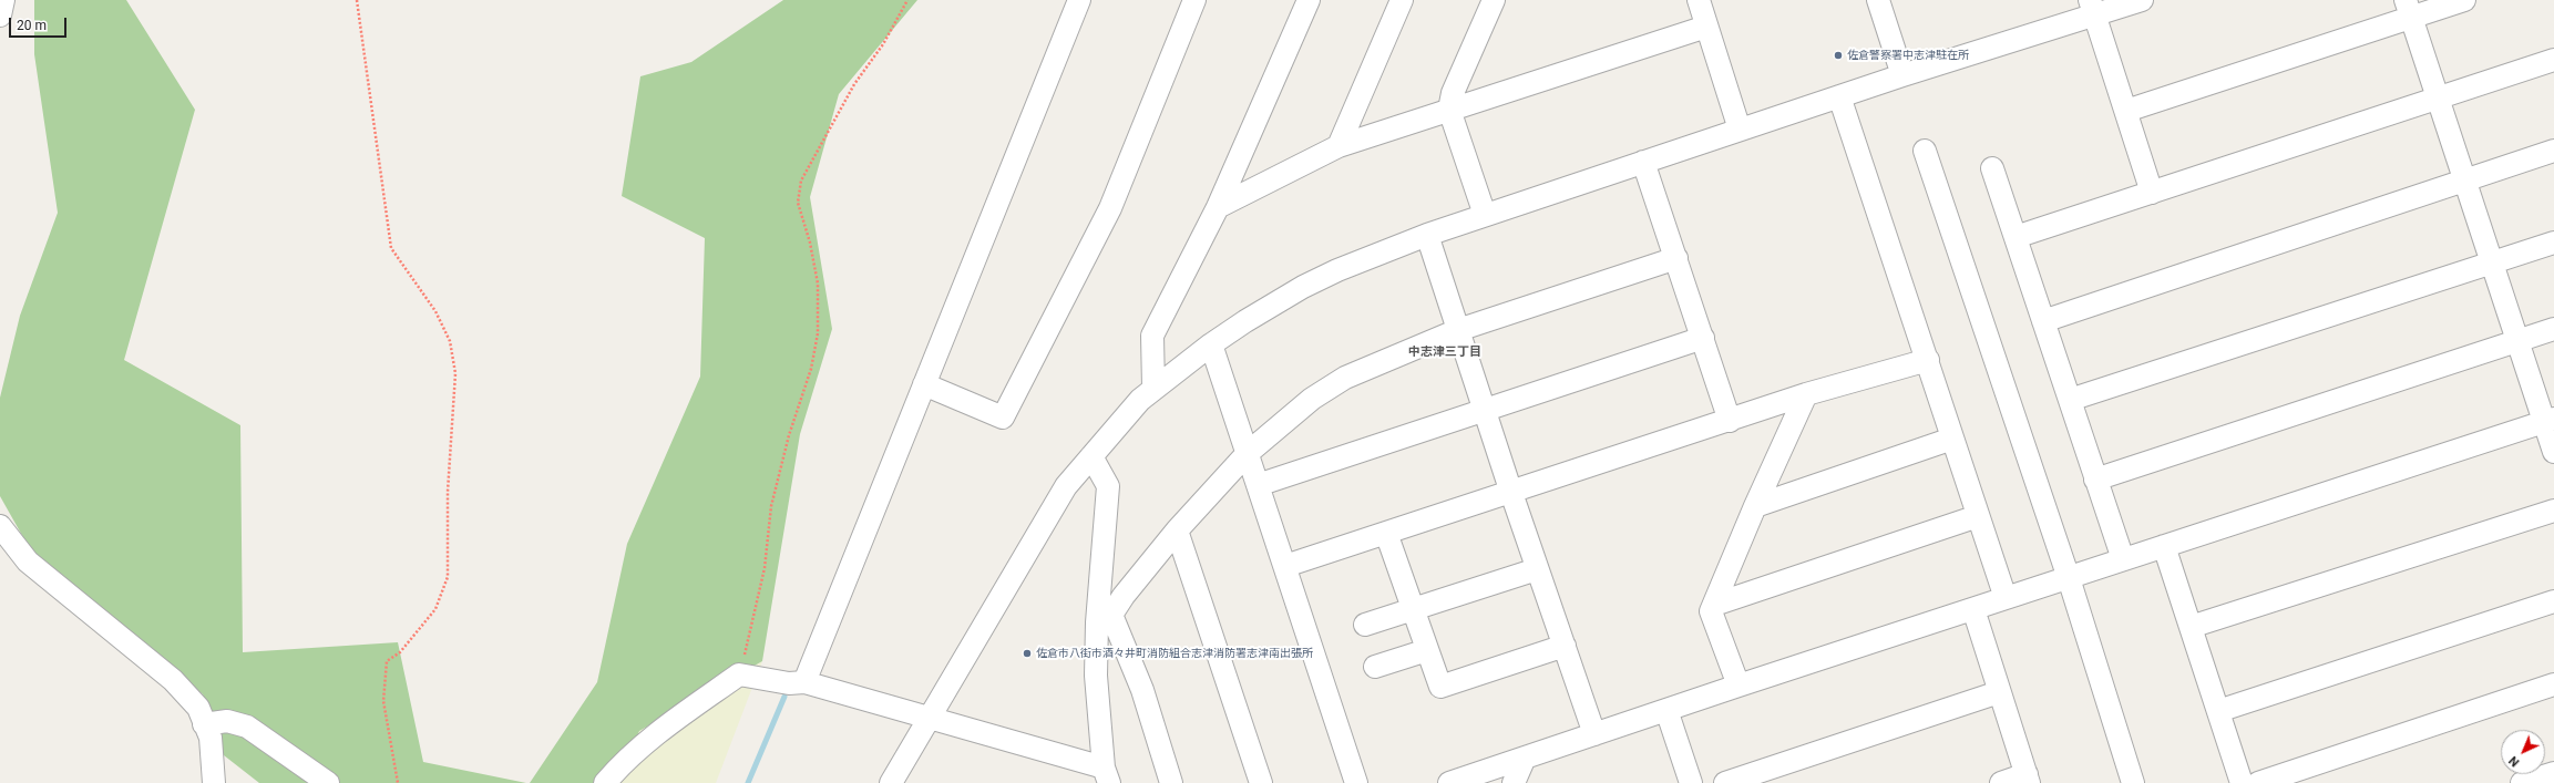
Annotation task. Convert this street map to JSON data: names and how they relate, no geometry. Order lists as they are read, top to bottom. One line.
{"districts":["中志津三丁目"],"places":["佐倉警察署中志津駐在所","佐倉市八街市酒々井町消防組合志津消防署志津南出張所"],"scale_bar":"20 m","north":"bottom left"}
